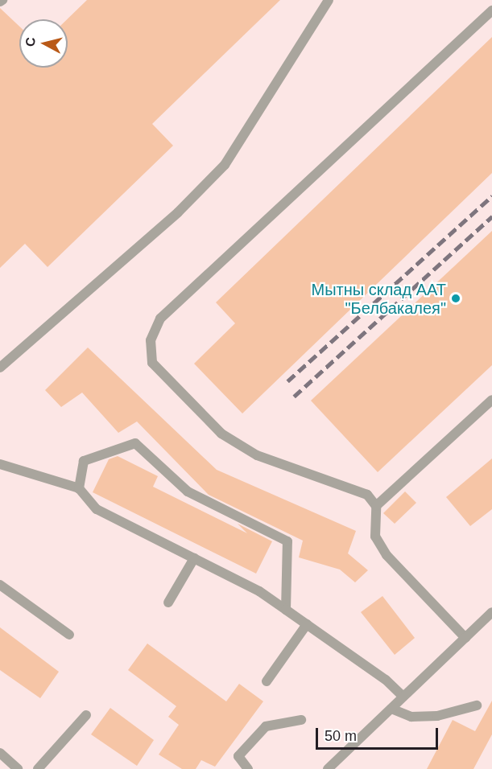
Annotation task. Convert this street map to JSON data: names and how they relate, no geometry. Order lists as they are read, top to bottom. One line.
{"places":["Мытны склад ААТ \"Белбакалея\""],"scale_bar":"50 m","north":"left"}
